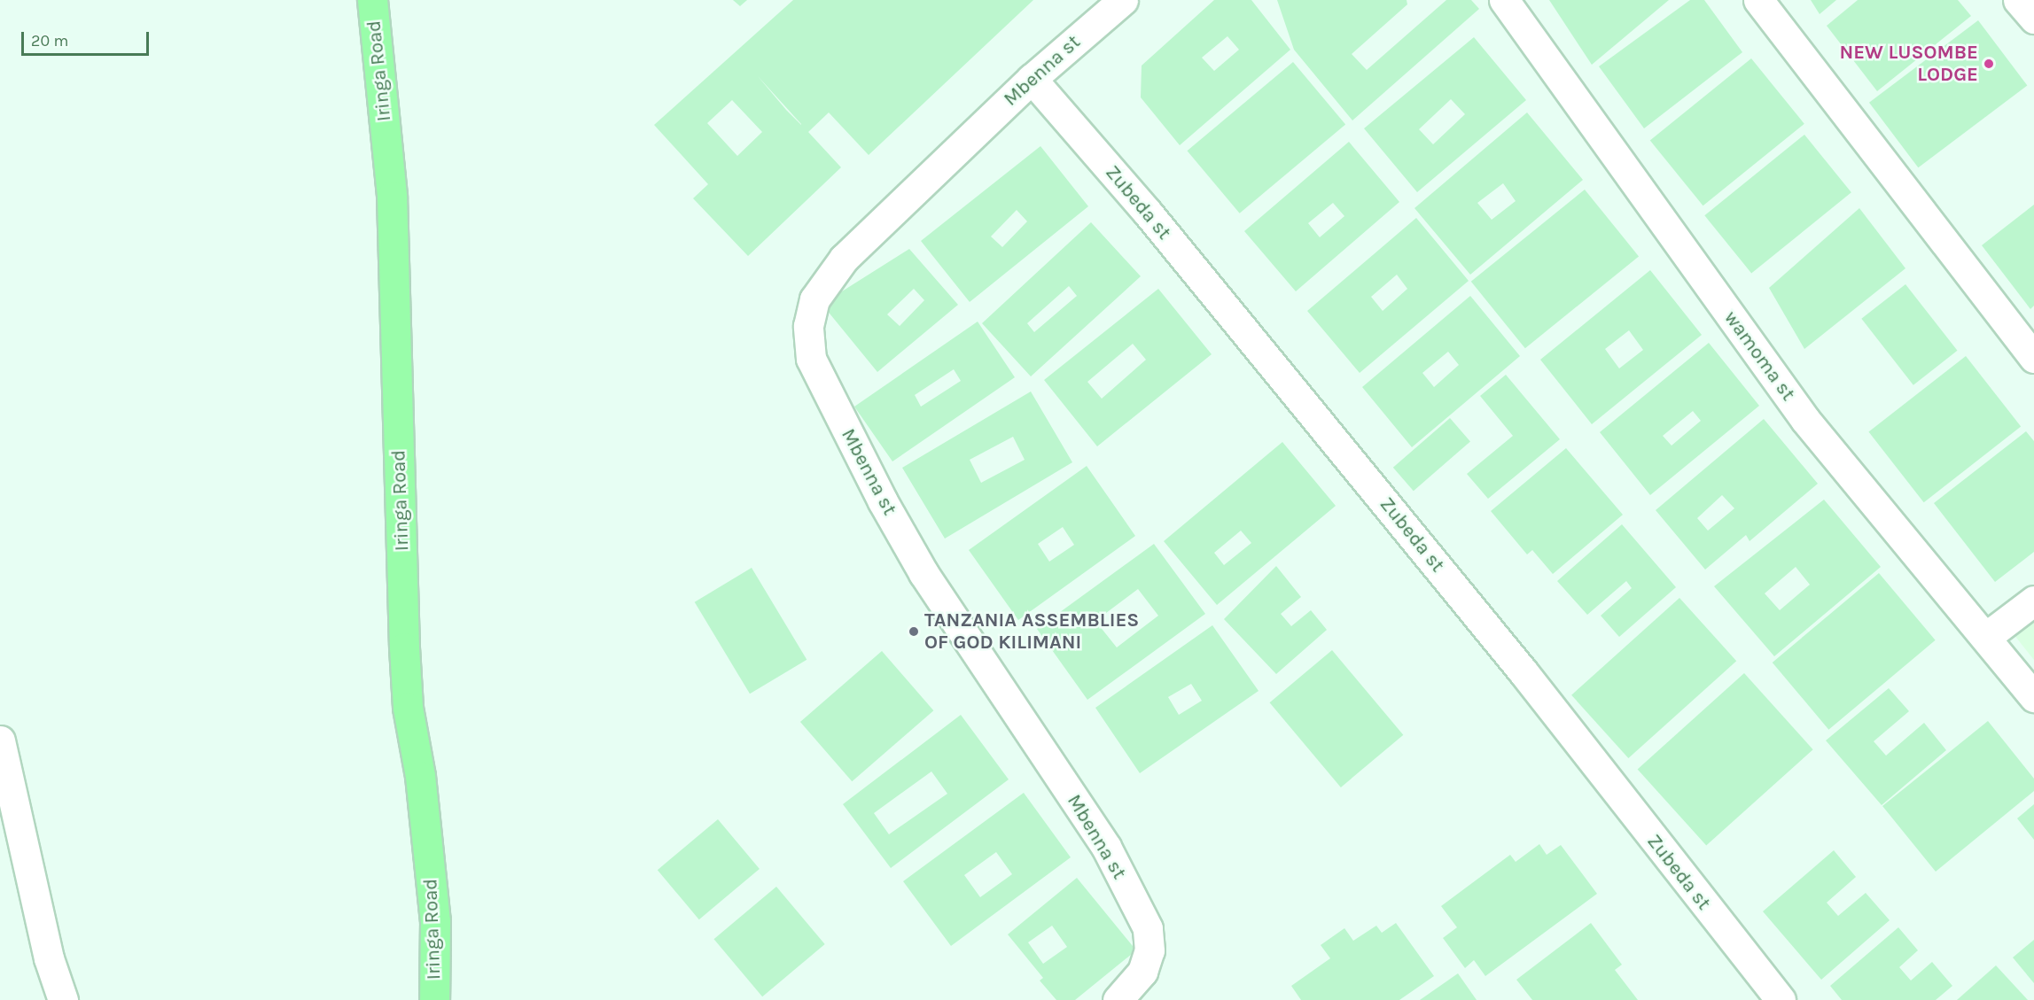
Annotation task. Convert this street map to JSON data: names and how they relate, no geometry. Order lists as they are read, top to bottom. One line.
{"streets":{"highway":["Iringa Road"],"street":["Mbenna st","Zubeda st","wamoma st"]},"crossings":[["Mbenna st","Zubeda st"]],"places":["NEW LUSOMBE LODGE","TANZANIA ASSEMBLIES OF GOD KILIMANI"],"scale_bar":"20 m"}
